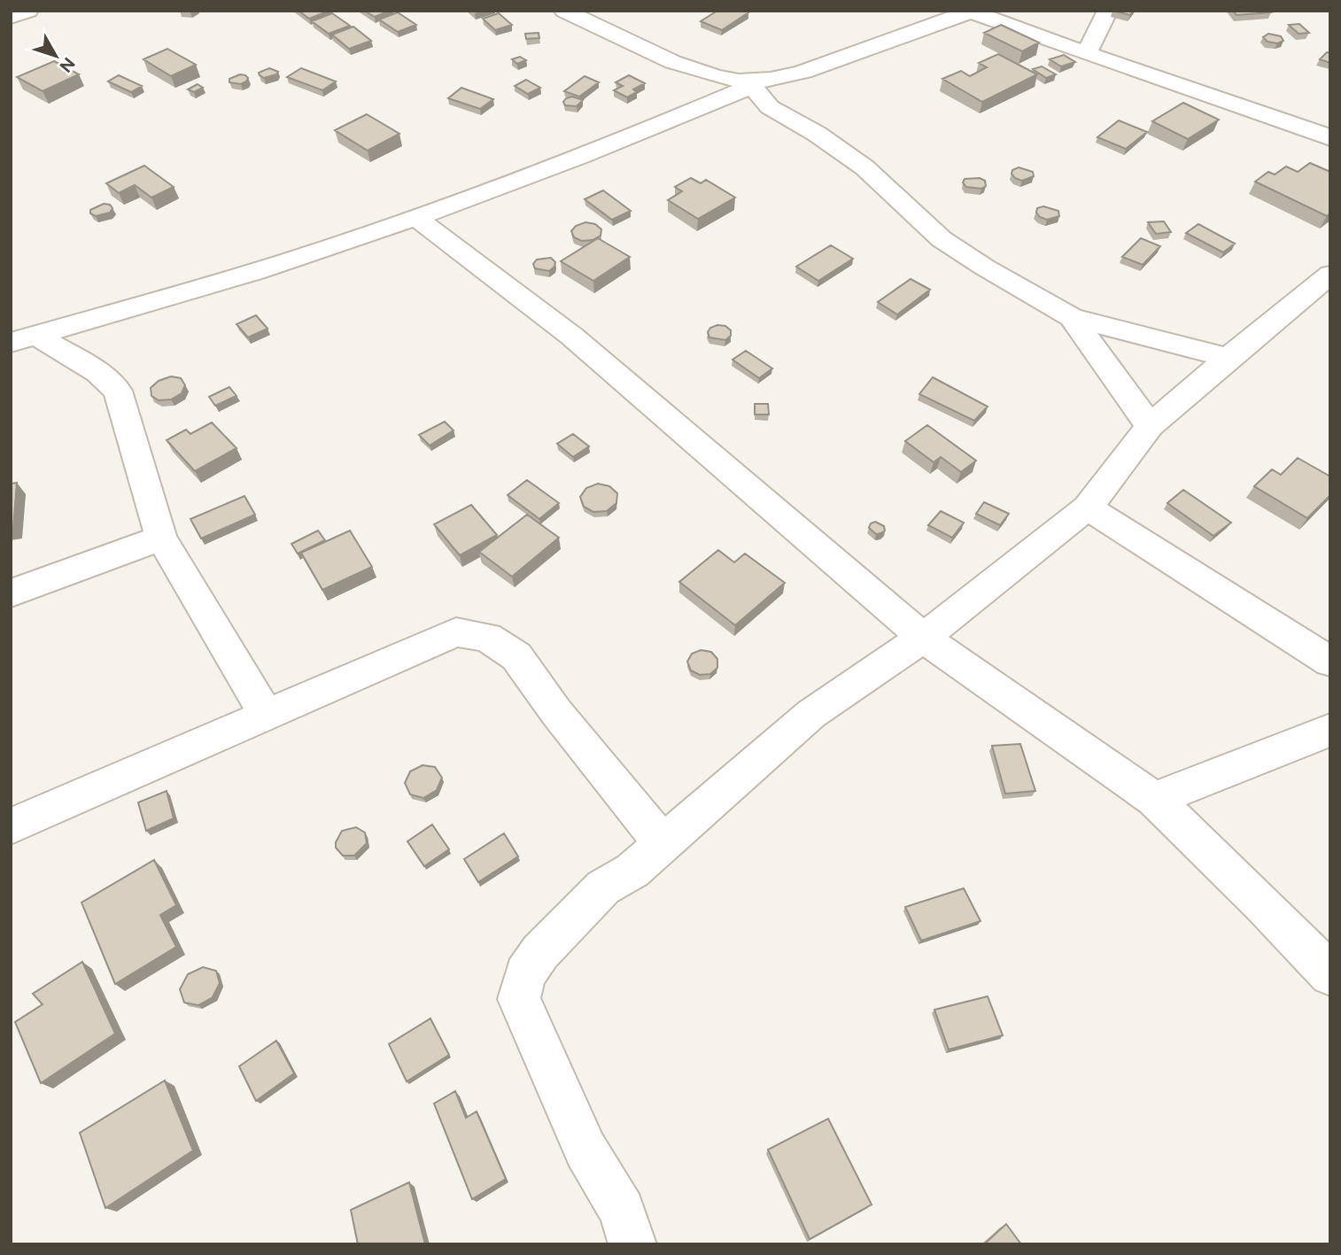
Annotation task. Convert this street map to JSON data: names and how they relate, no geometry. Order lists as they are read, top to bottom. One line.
{"north":"bottom right"}
